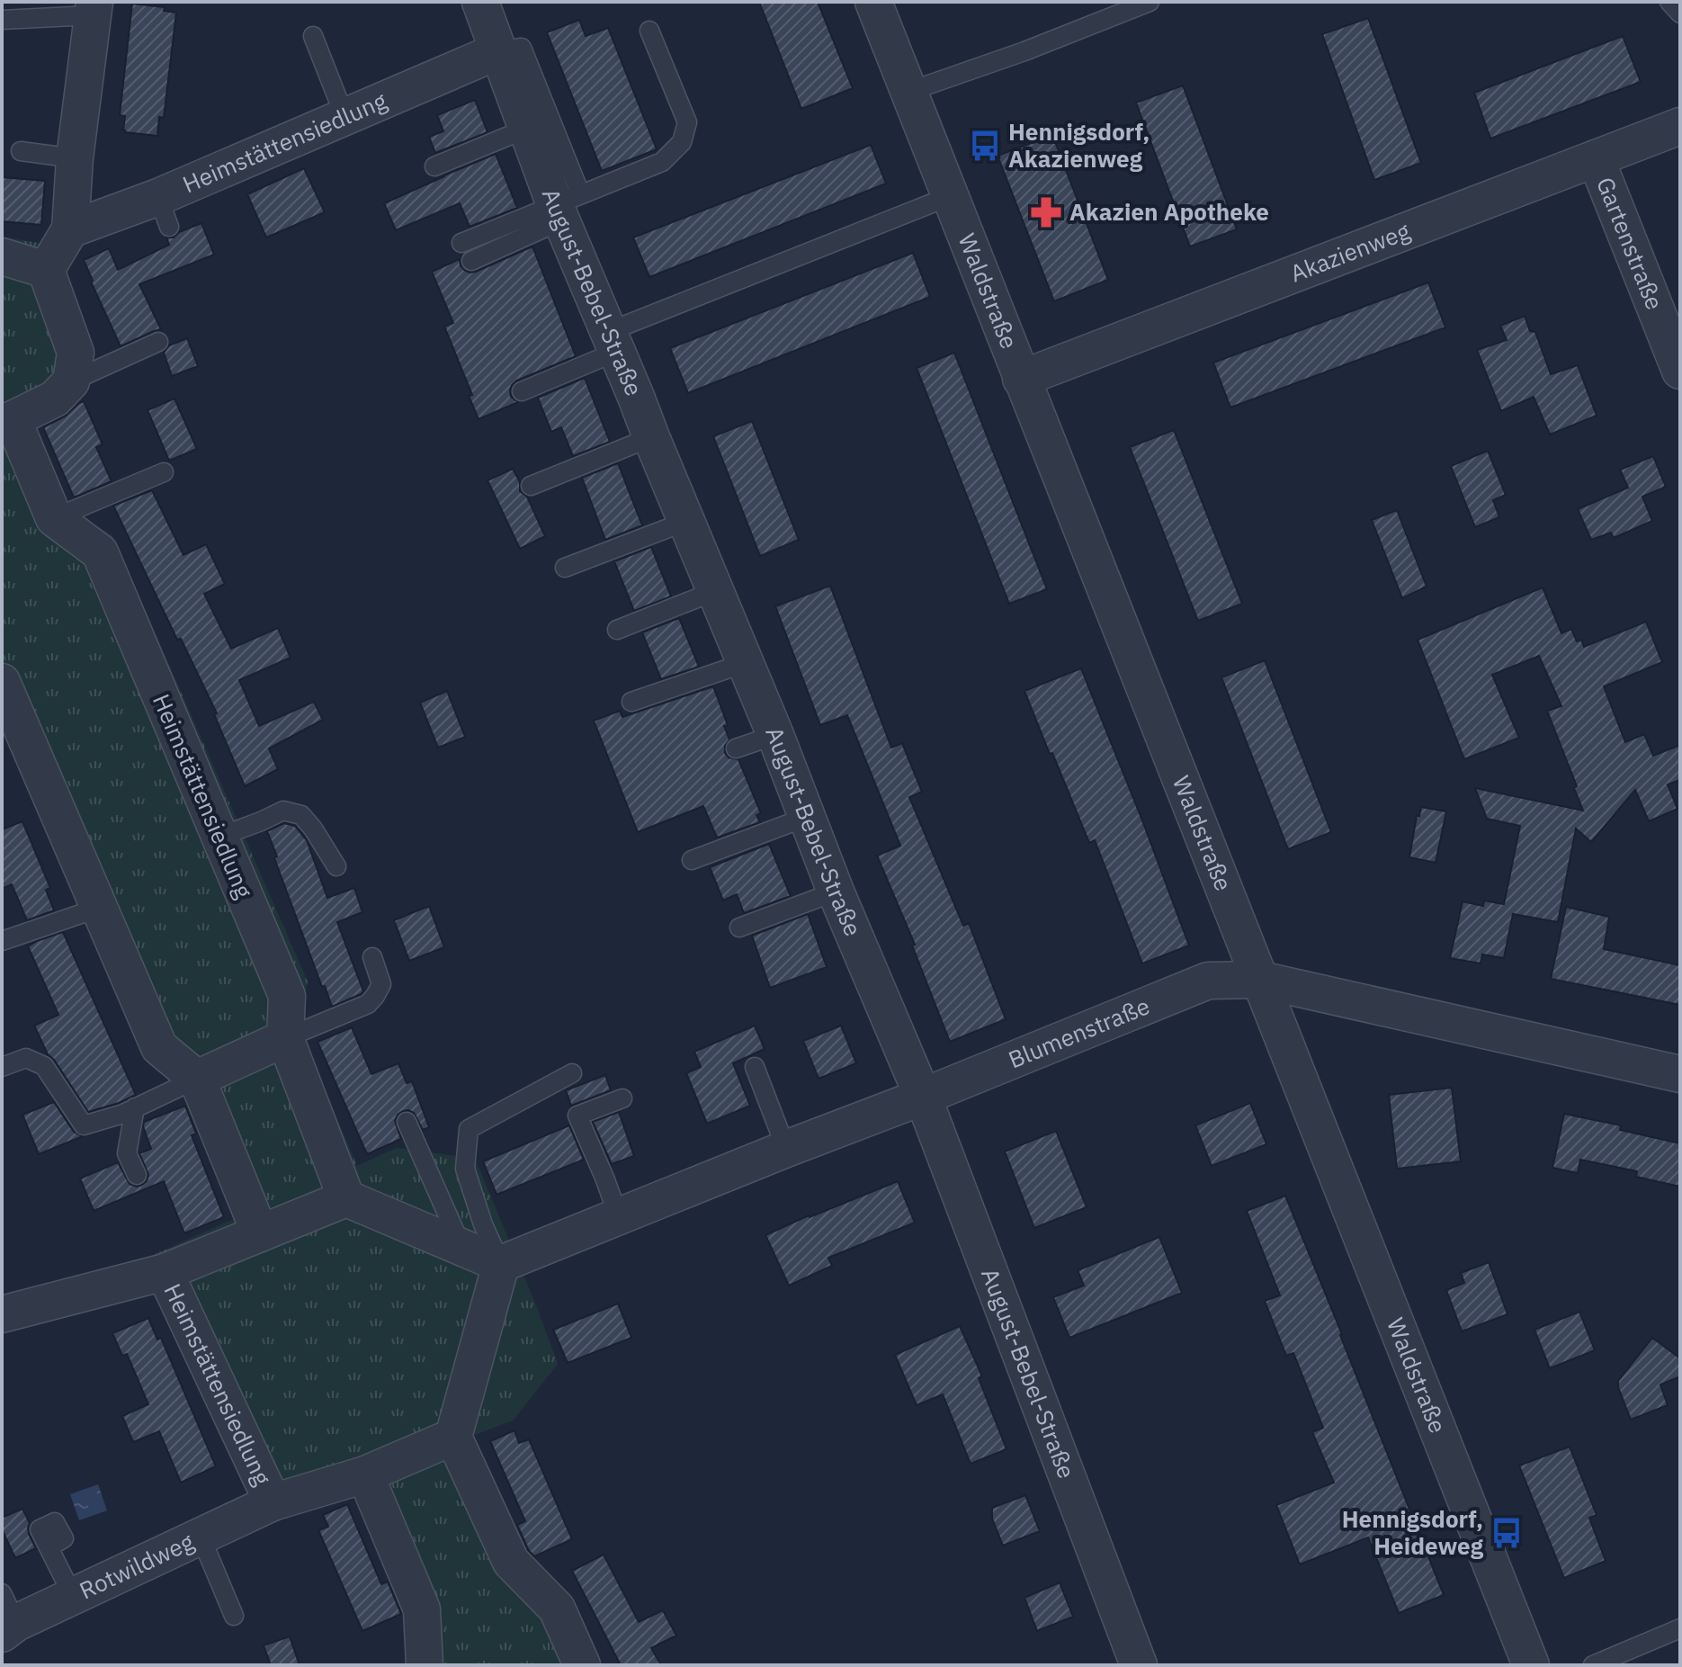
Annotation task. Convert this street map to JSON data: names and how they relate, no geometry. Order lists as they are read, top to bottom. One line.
{"streets":{"street":["Heimstättensiedlung","Gartenstraße","Akazienweg","Waldstraße","August-Bebel-Straße","Blumenstraße","Rotwildweg"]},"crossings":[["Heimstättensiedlung","August-Bebel-Straße"],["Heimstättensiedlung","Rotwildweg"],["Gartenstraße","Akazienweg"],["Akazienweg","Waldstraße"],["Waldstraße","Blumenstraße"],["August-Bebel-Straße","Blumenstraße"]],"places":{"bus stop":["Hennigsdorf, Akazienweg","Hennigsdorf, Heideweg"],"pharmacy":["Akazien Apotheke"]}}
